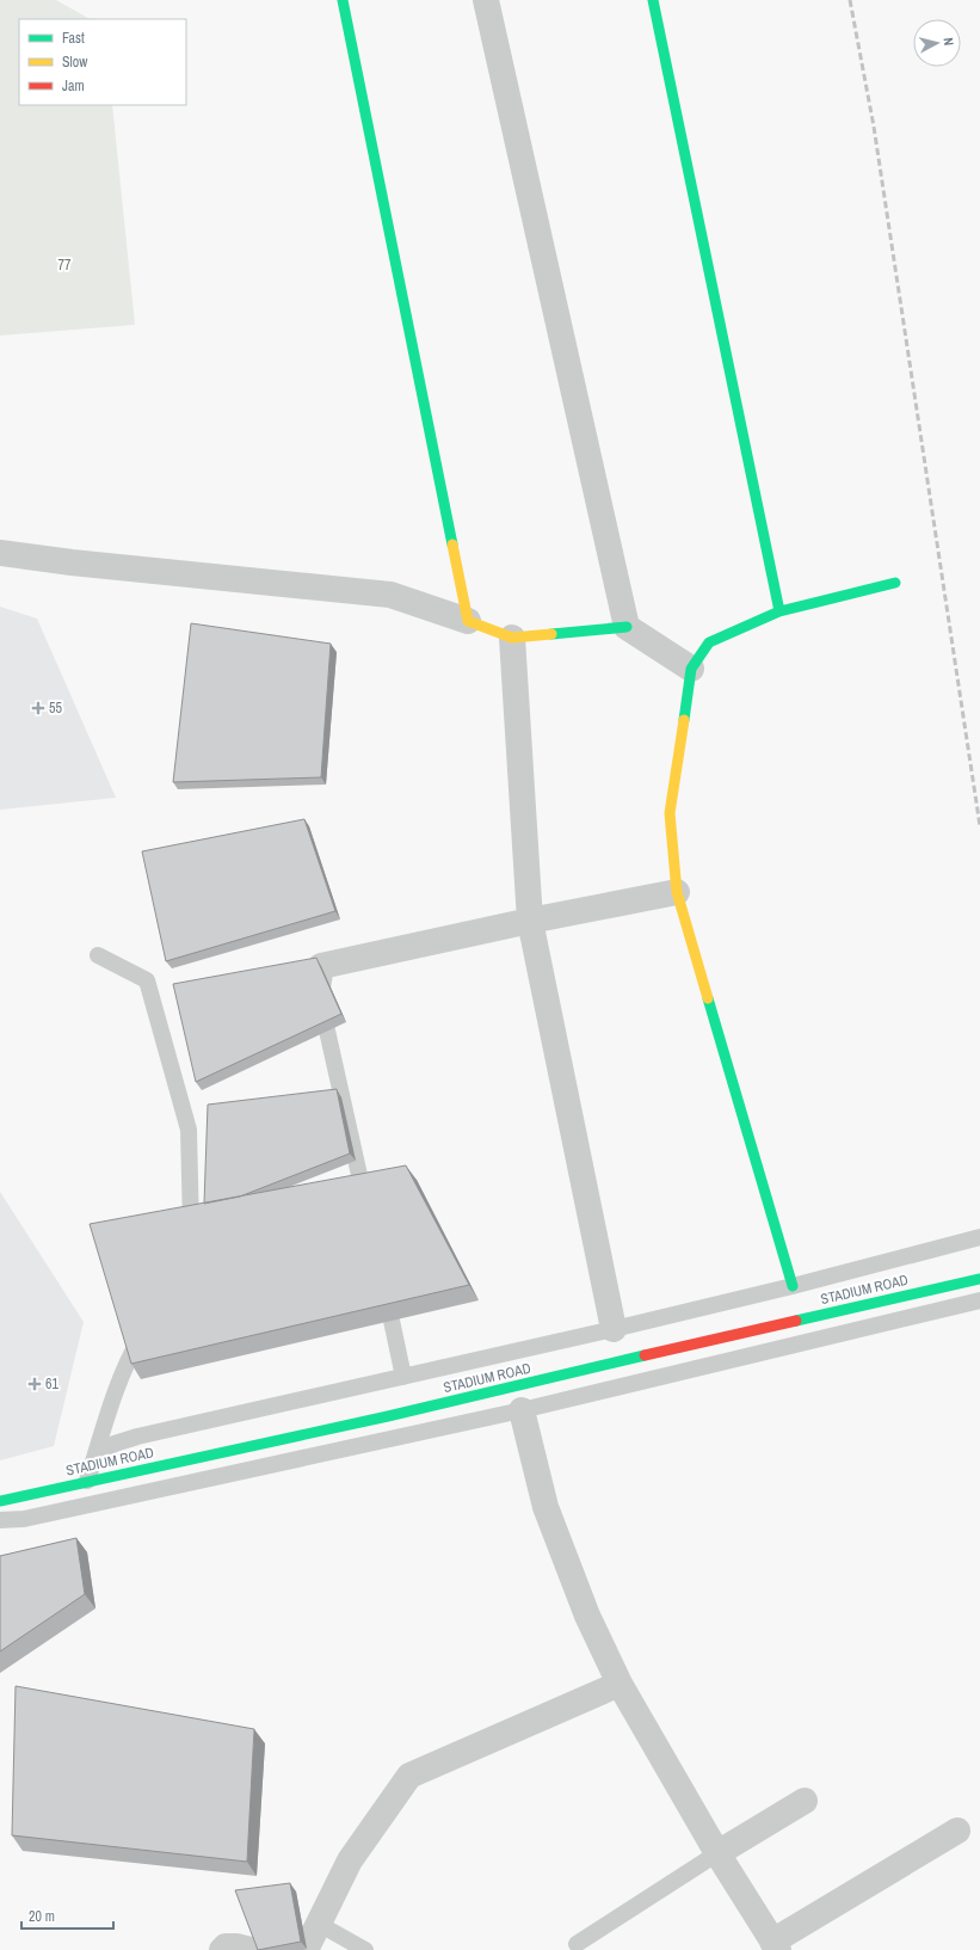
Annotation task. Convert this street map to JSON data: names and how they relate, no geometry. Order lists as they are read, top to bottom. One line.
{"streets":{"street":["STADIUM ROAD"]},"parks":["77"],"places":{"health":["55","61"]},"legend":["Fast","Slow","Jam"],"scale_bar":"20 m","north":"right"}
